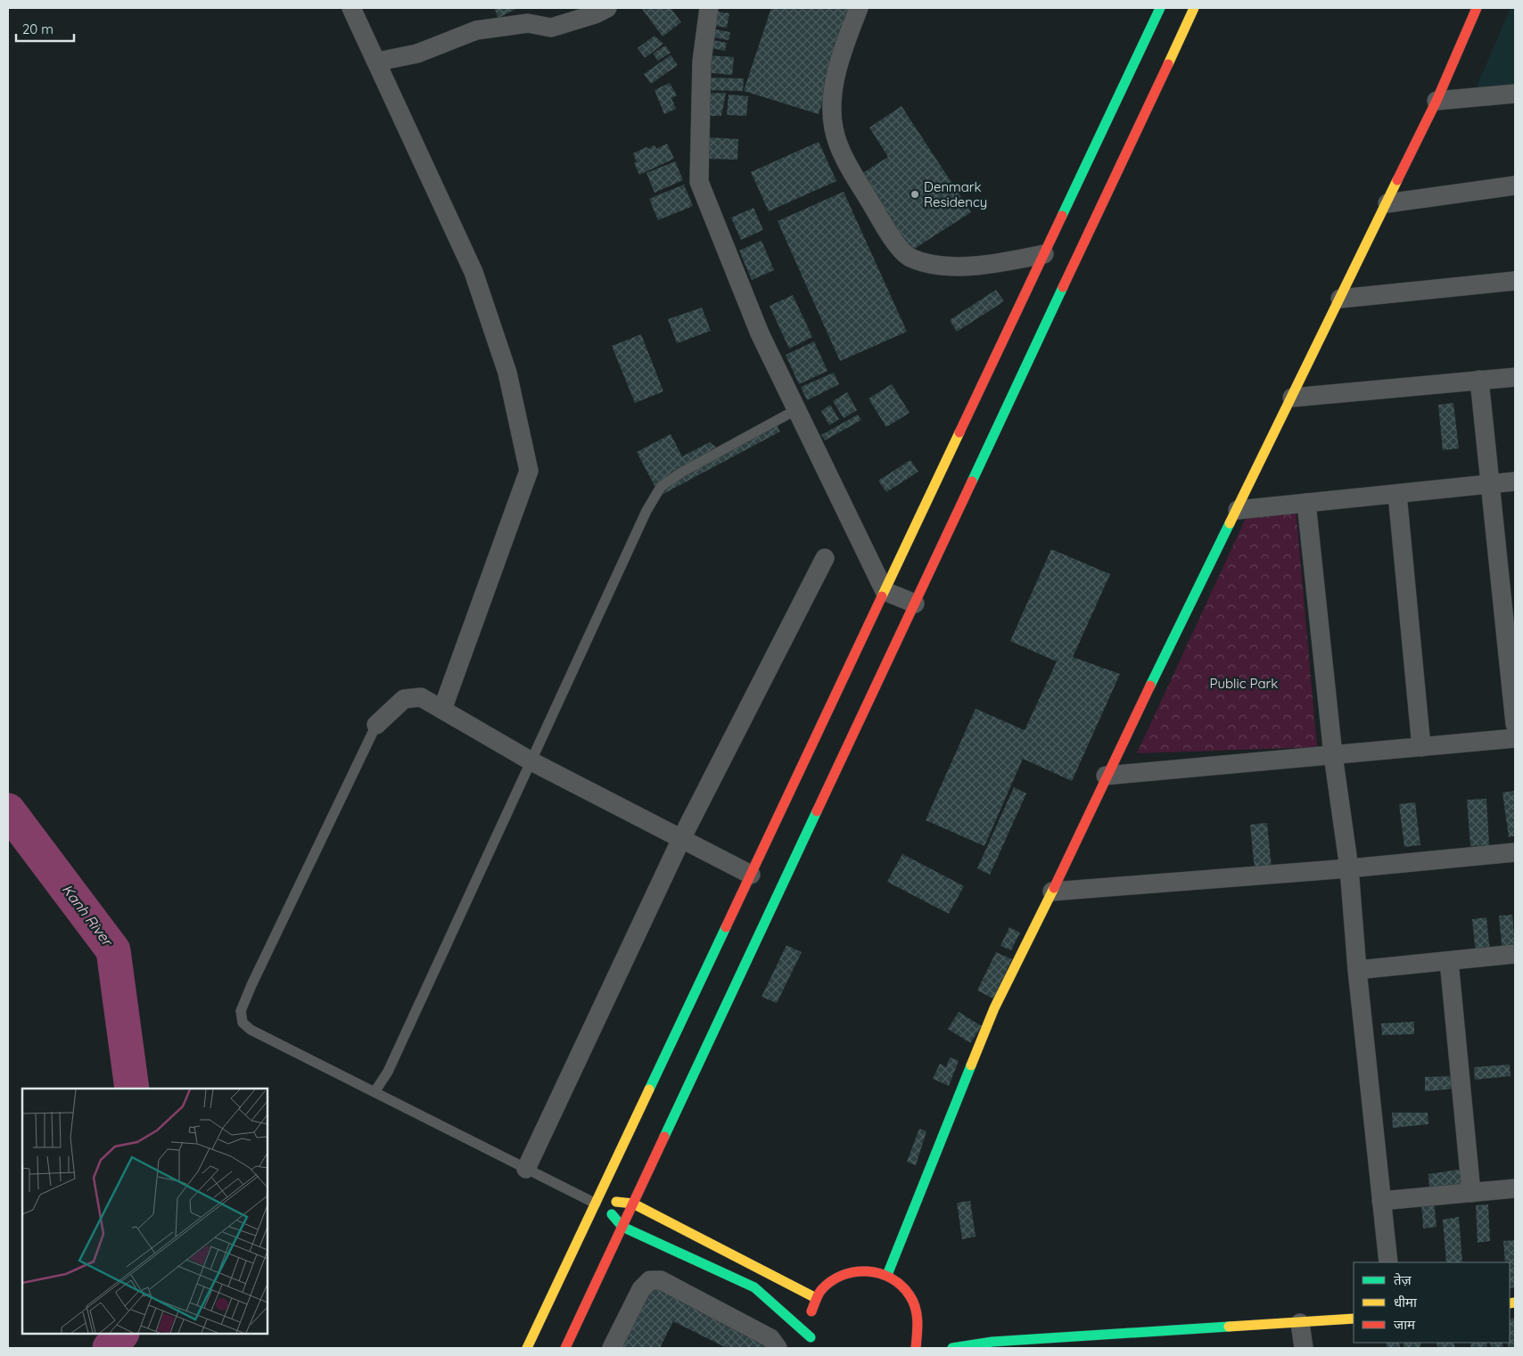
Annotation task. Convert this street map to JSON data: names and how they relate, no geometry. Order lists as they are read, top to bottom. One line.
{"water":["Kanh River"],"parks":["Public Park"],"places":["Denmark Residency"],"legend":["तेज़","धीमा","जाम"],"scale_bar":"20 m"}
